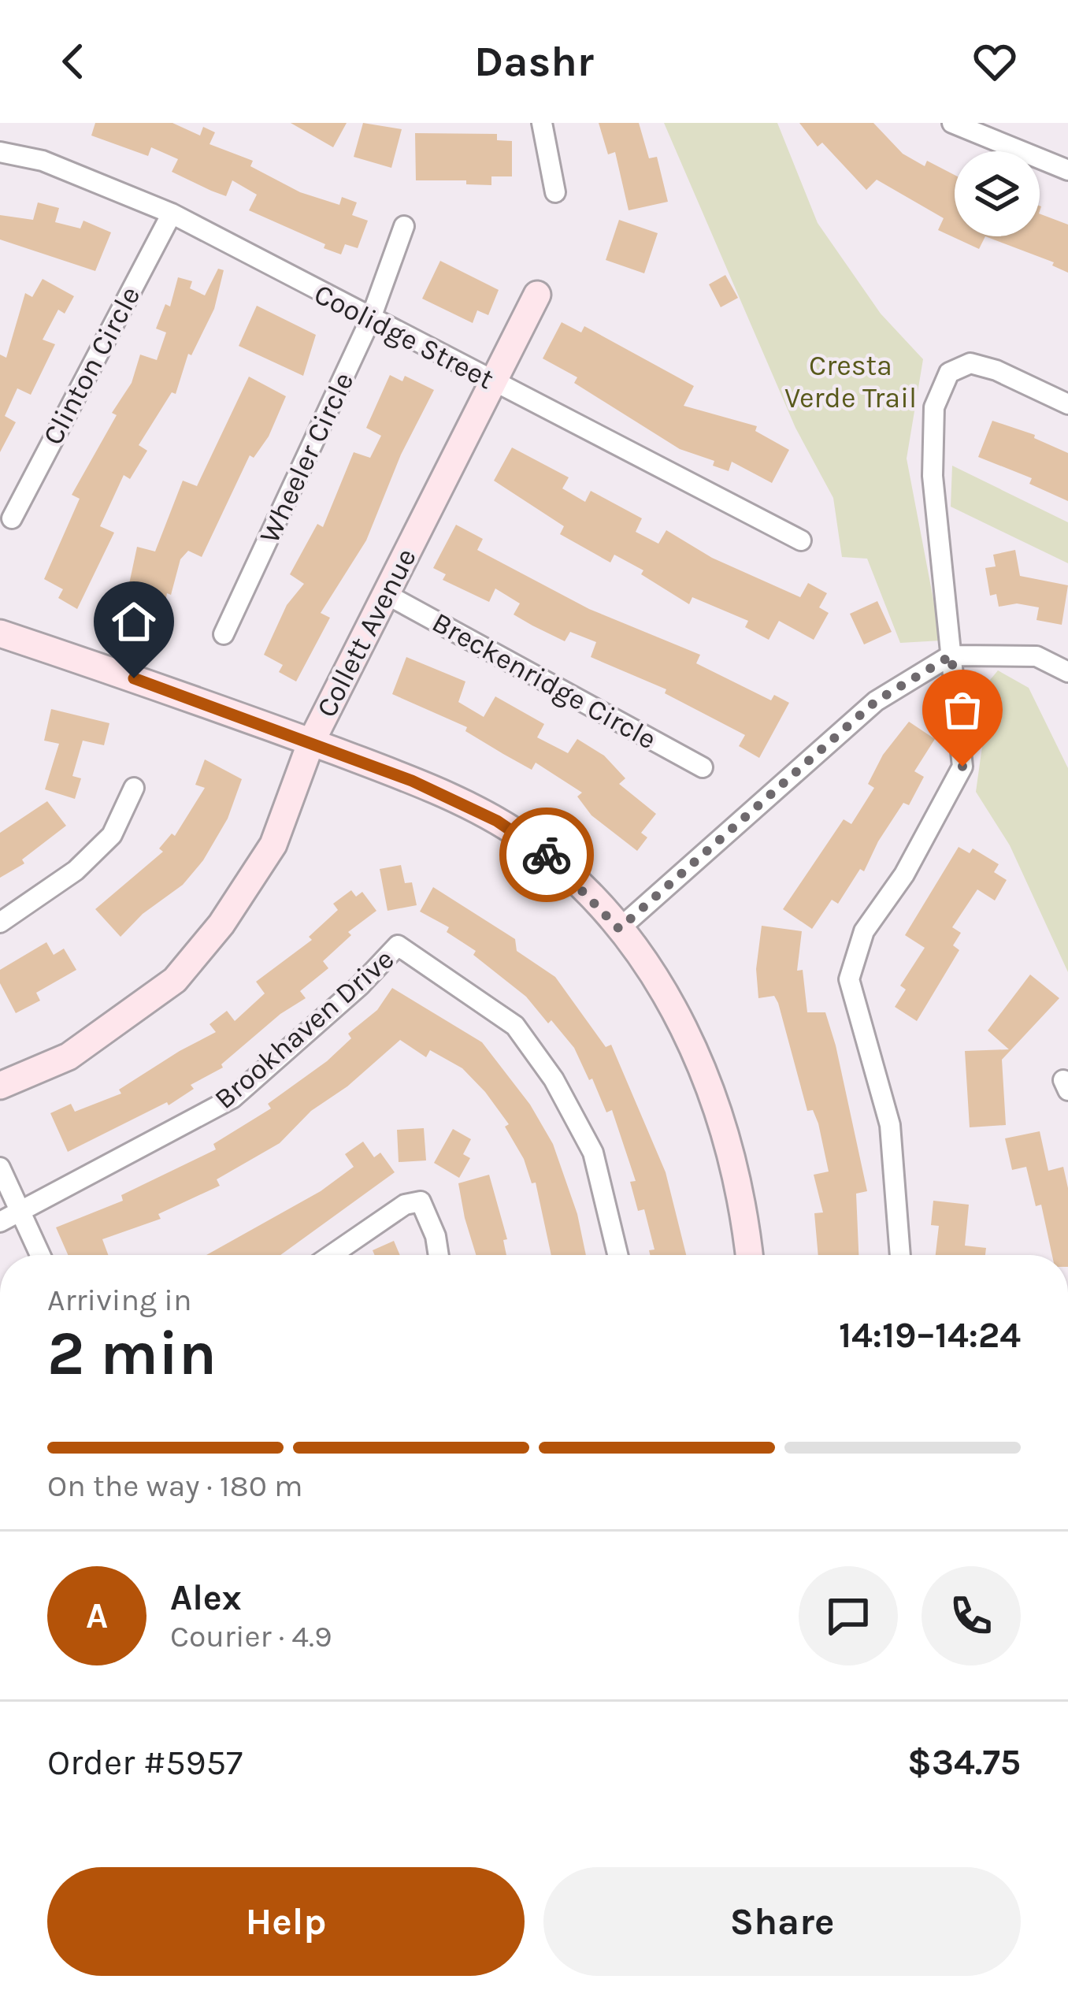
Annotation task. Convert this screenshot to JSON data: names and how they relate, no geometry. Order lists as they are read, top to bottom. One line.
{"streets":{"main road":["Collett Avenue"],"street":["Coolidge Street","Clinton Circle","Wheeler Circle","Breckenridge Circle","Brookhaven Drive"]},"crossings":[["Coolidge Street","Clinton Circle"],["Coolidge Street","Wheeler Circle"],["Coolidge Street","Collett Avenue"],["Collett Avenue","Breckenridge Circle"]],"parks":["Cresta Verde Trail"],"page":{"header":"Dashr","heading":["2 min","Arriving in","14:19–14:24"],"panel":["Alex","Courier · 4.9","Order #5957","$34.75"],"bar":"On the way · 180 m","round":"A","buttons":["Help","Share"]}}
